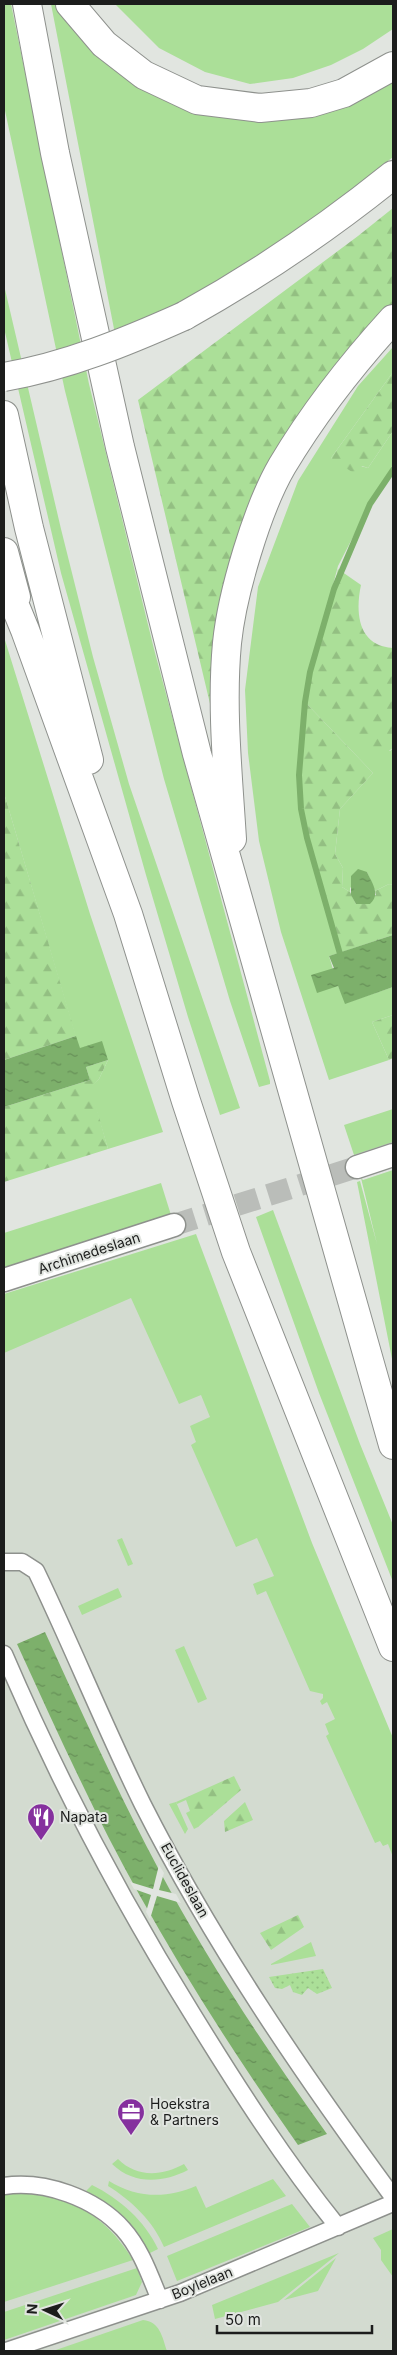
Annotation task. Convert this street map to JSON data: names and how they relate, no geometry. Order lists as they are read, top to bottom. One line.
{"streets":{"main road":["Archimedeslaan"],"street":["Euclideslaan","Boylelaan"]},"places":{"restaurant":["Napata"],"office":["Hoekstra & Partners"]},"scale_bar":"50 m","north":"left"}
